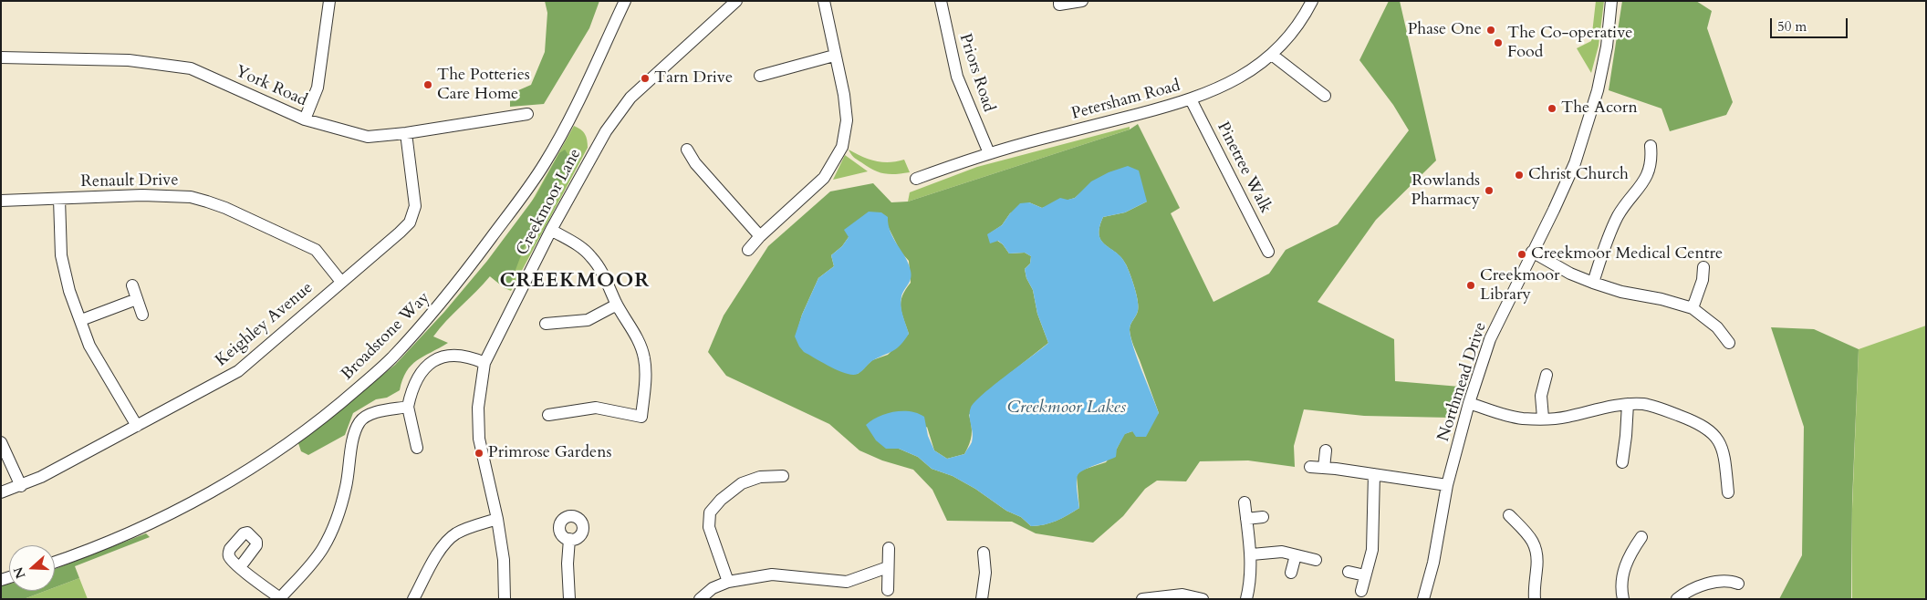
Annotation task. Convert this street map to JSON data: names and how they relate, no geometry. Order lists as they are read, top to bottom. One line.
{"streets":{"street":["Priors Road","York Road","Petersham Road","Pinetree Walk","Renault Drive","Creekmoor Lane","Keighley Avenue","Broadstone Way","Northmead Drive"]},"crossings":[["Priors Road","Petersham Road"],["York Road","Keighley Avenue"],["Petersham Road","Pinetree Walk"],["Renault Drive","Keighley Avenue"]],"districts":["CREEKMOOR"],"water":["Creekmoor Lakes"],"places":["Phase One","The Co-operative Food","Tarn Drive","The Potteries Care Home","The Acorn","Christ Church","Rowlands Pharmacy","Creekmoor Medical Centre","Creekmoor Library","Primrose Gardens"],"scale_bar":"50 m","north":"left"}
